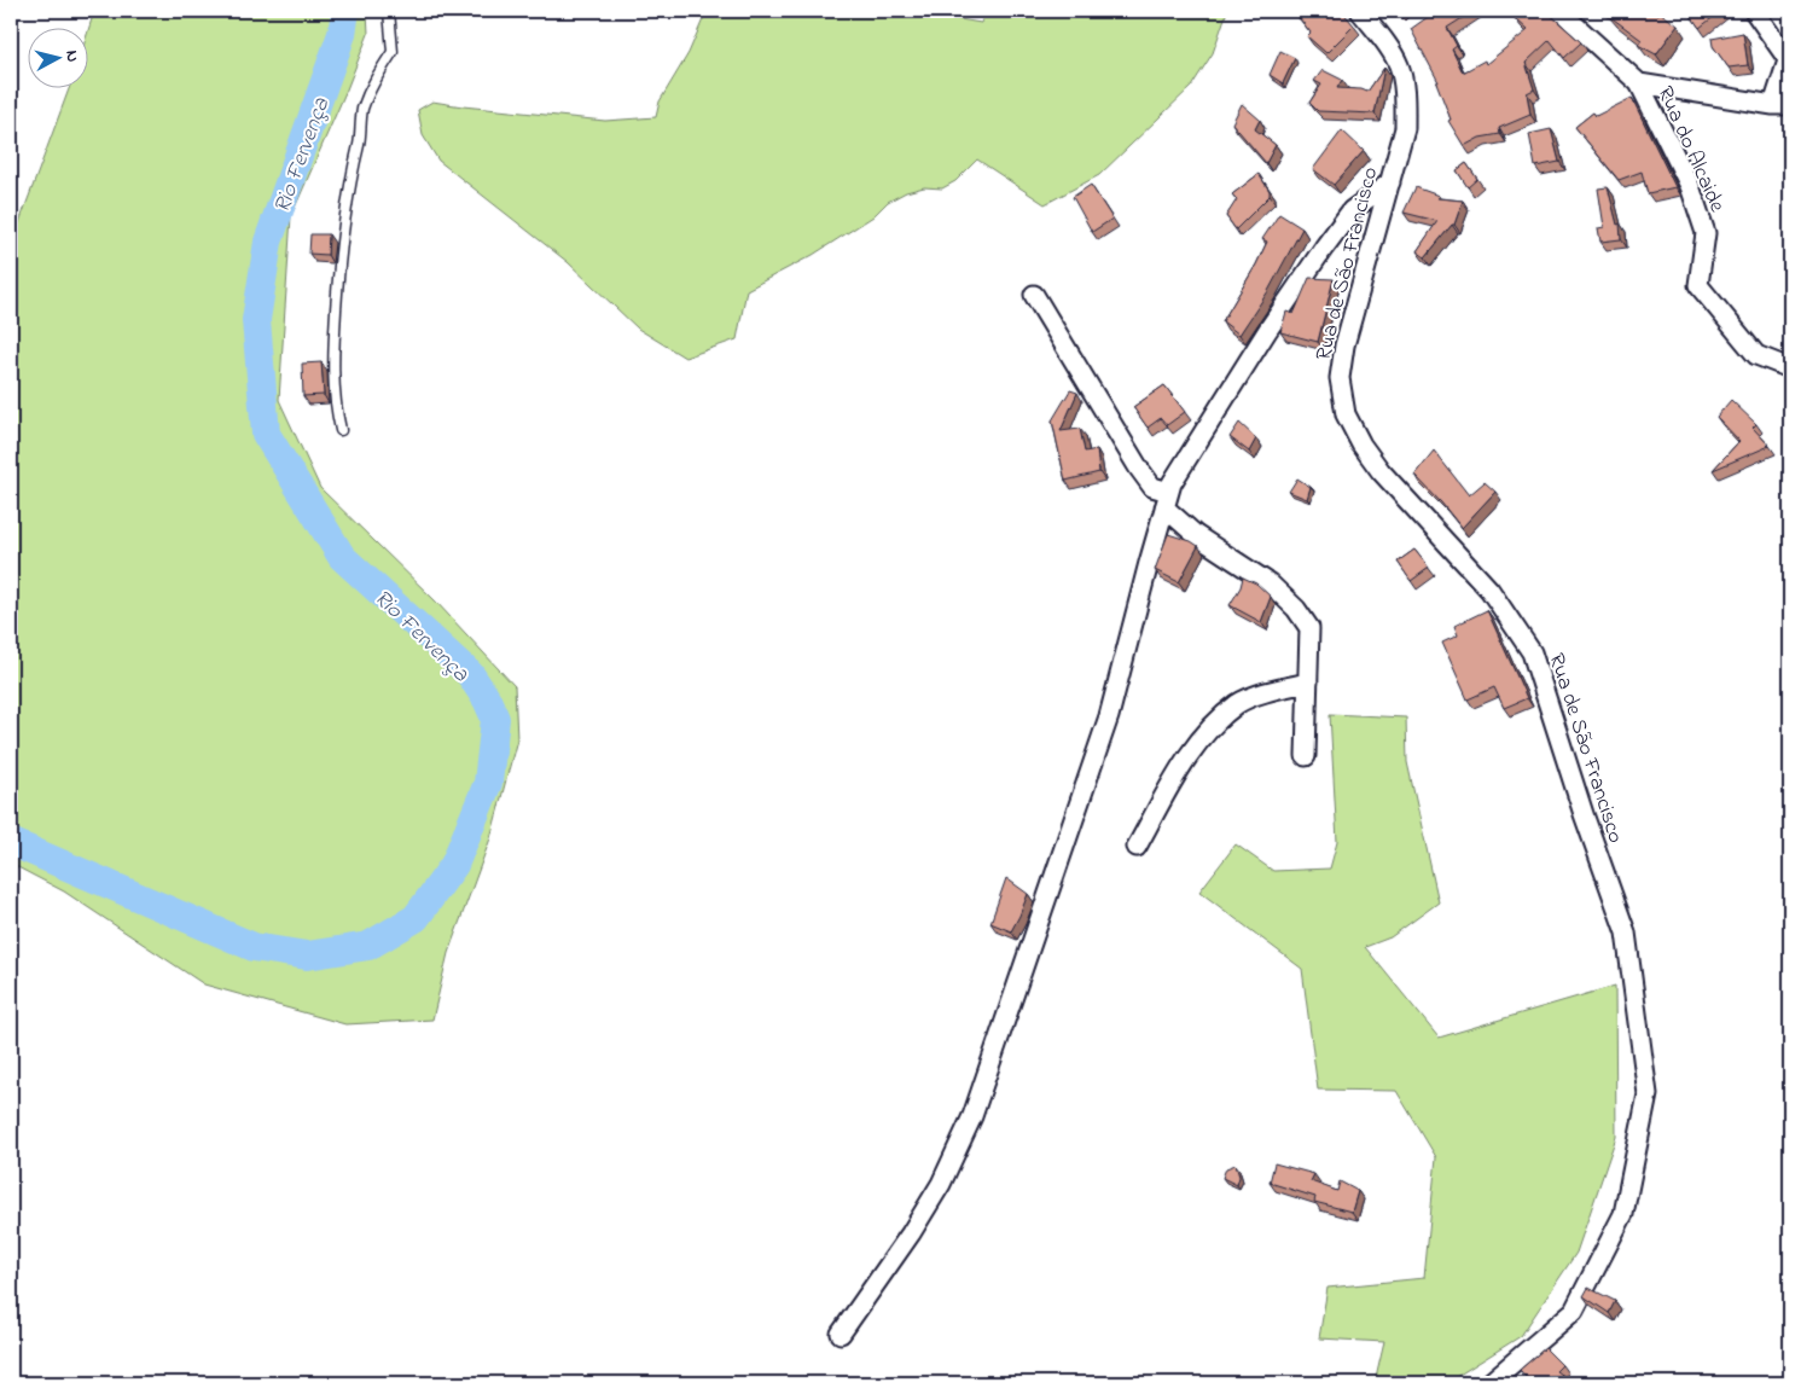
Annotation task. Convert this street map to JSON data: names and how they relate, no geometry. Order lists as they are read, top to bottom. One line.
{"streets":{"street":["Rua do Alcaide","Rua de São Francisco"]},"water":["Rio Fervença"],"north":"right"}
